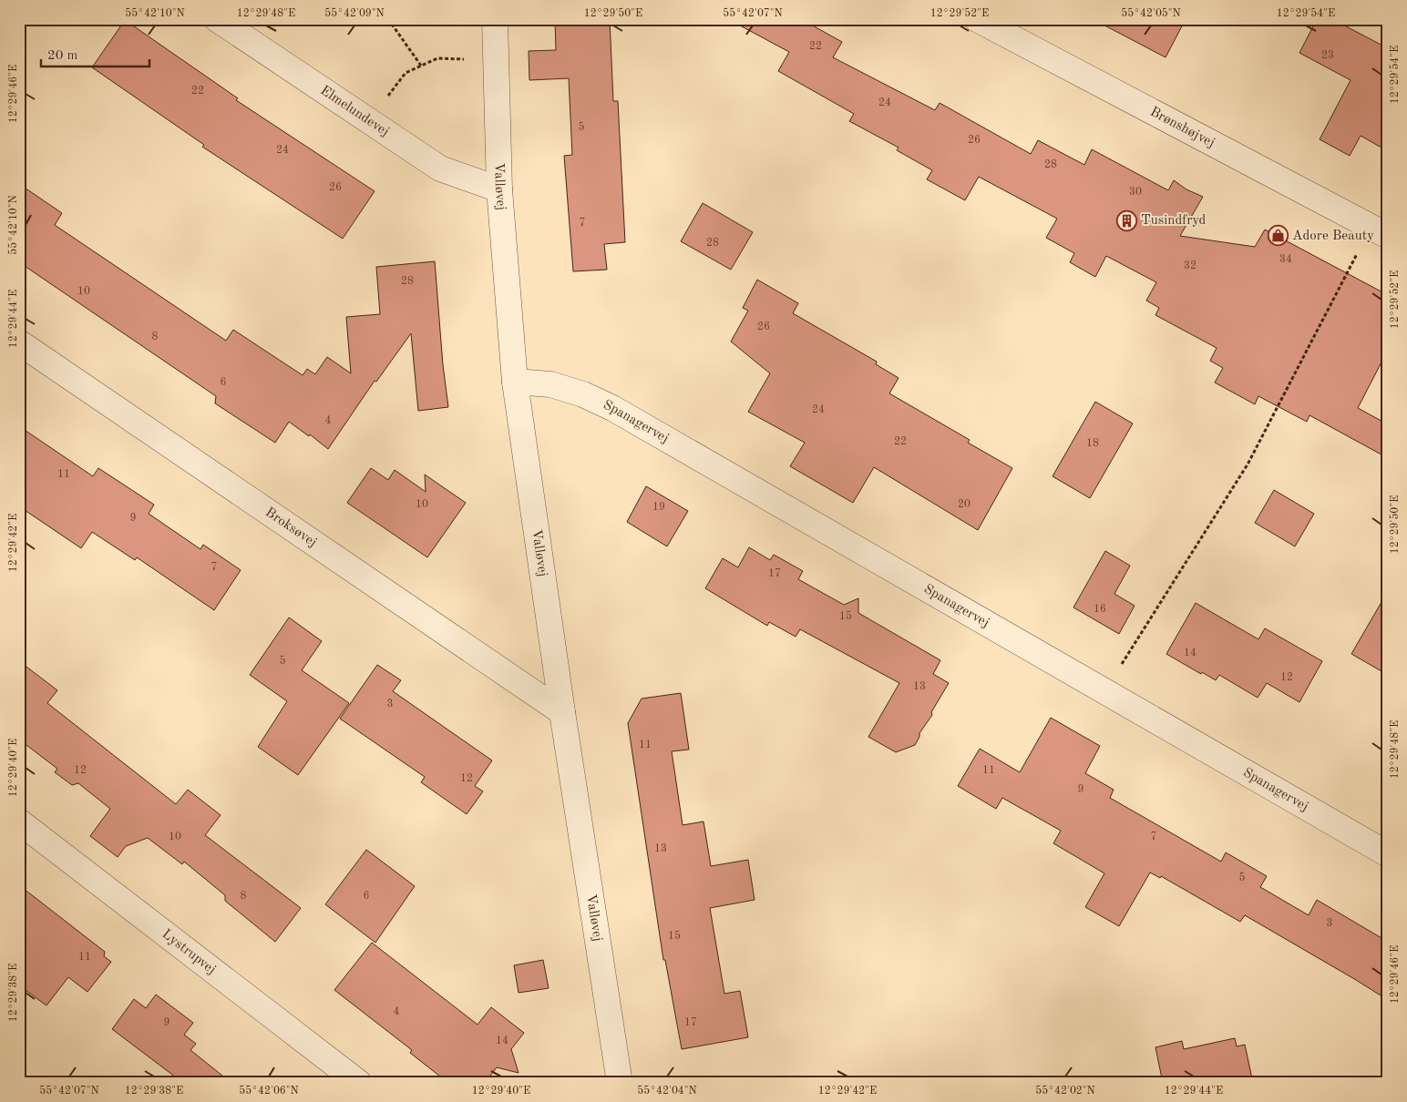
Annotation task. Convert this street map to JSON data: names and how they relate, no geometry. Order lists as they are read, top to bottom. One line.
{"streets":{"street":["Elmelundevej","Brønshøjvej","Valløvej","Spanagervej","Broksøvej","Lystrupvej"]},"crossings":[["Elmelundevej","Valløvej"],["Valløvej","Spanagervej"],["Valløvej","Broksøvej"]],"places":{"building":["Tusindfryd"],"shop":["Adore Beauty"]},"house_numbers":["22","23","22","24","5","26","24","28","26","30","7","28","34","32","28","10","26","8","6","24","4","22","18","11","10","20","19","9","7","17","16","15","14","5","12","13","3","11","12","11","12","9","10","7","13","5","8","6","3","15","11","4","9","17","14"],"scale_bar":"20 m","coordinates":["55°42'10\"N","12°29'48\"E","55°42'09\"N","12°29'50\"E","55°42'07\"N","12°29'52\"E","55°42'05\"N","12°29'54\"E","12°29'46\"E","12°29'44\"E","12°29'42\"E","12°29'40\"E","12°29'38\"E","55°42'06\"N","55°42'04\"N","55°42'02\"N"]}
